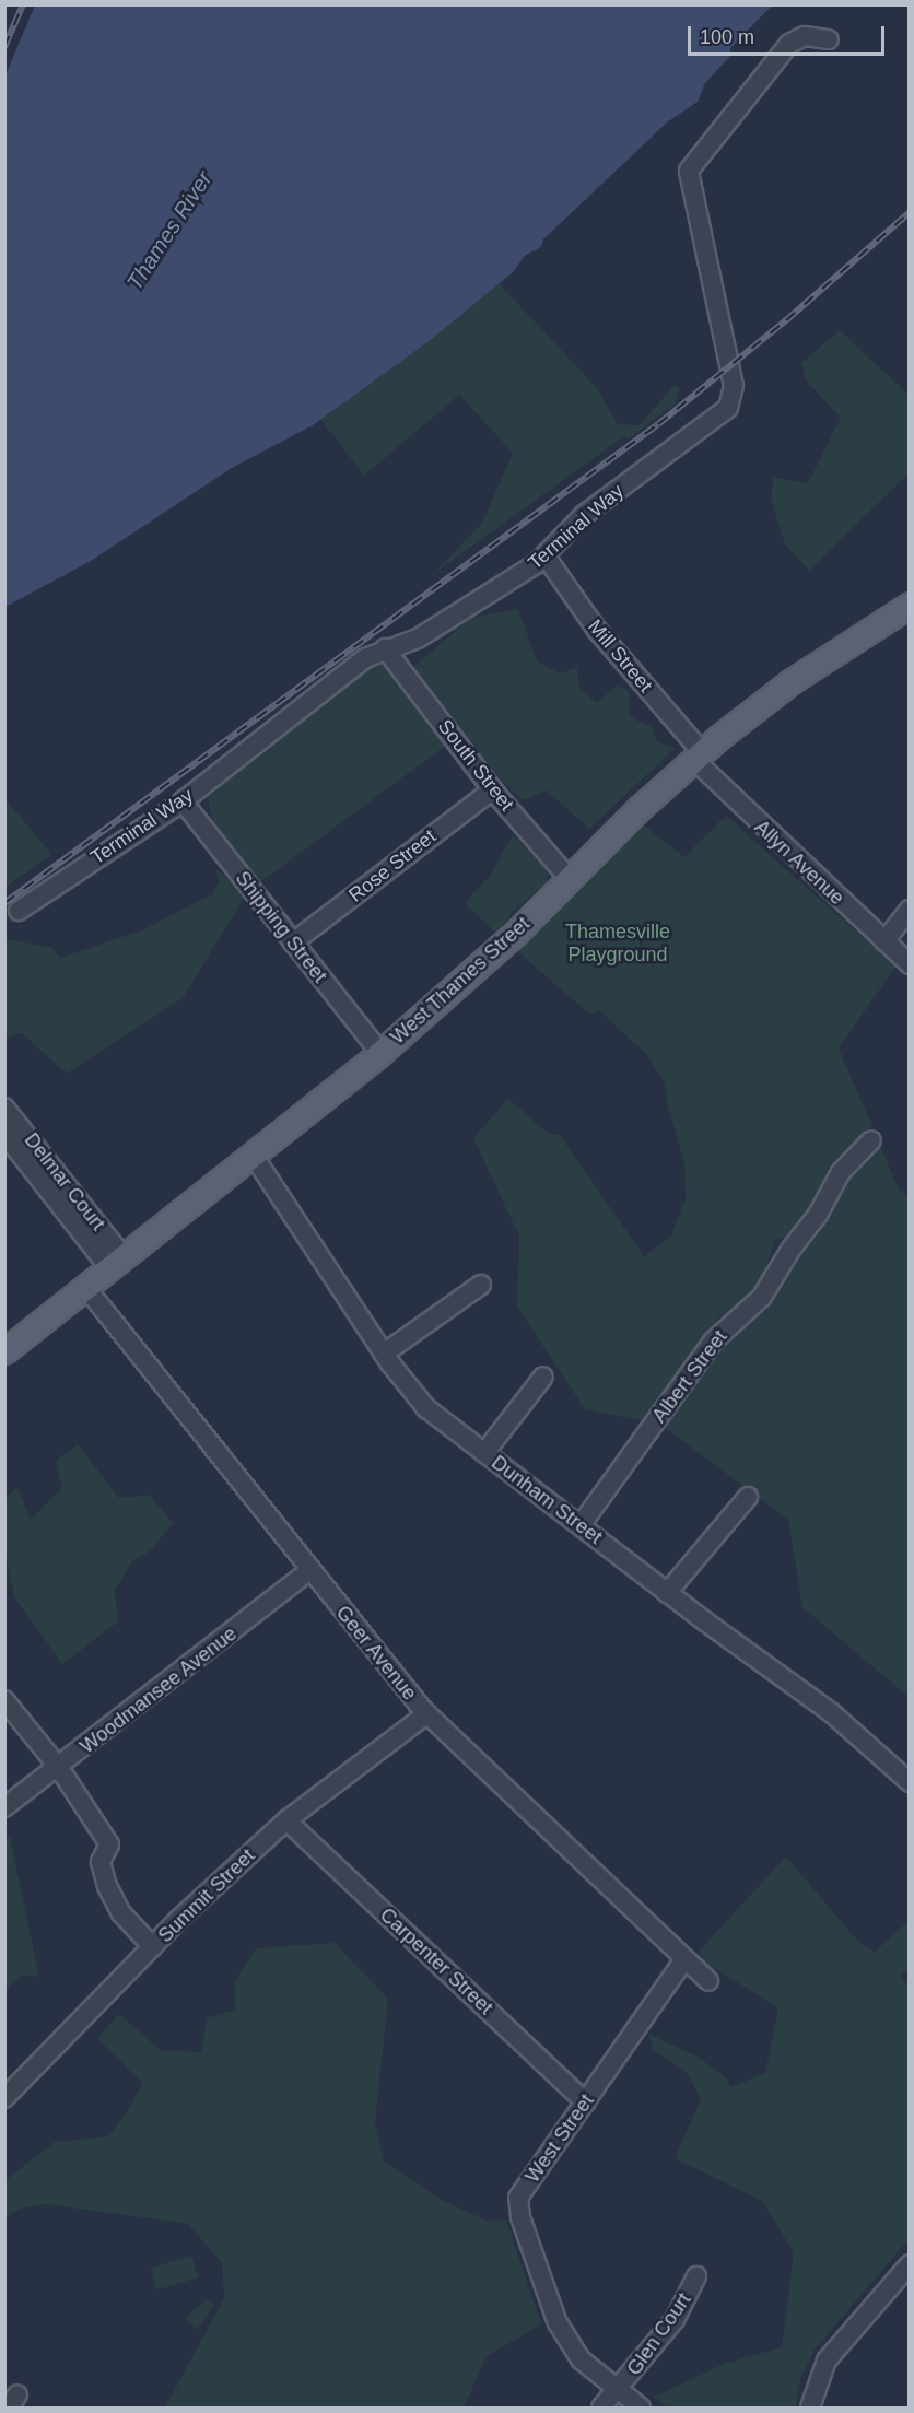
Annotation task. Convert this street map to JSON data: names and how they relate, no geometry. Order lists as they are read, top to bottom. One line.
{"streets":{"main road":["West Thames Street"],"street":["Terminal Way","Mill Street","South Street","Allyn Avenue","Rose Street","Shipping Street","Delmar Court","Albert Street","Dunham Street","Geer Avenue","Woodmansee Avenue","Summit Street","Carpenter Street","West Street","Glen Court"]},"crossings":[["Terminal Way","Mill Street"],["Terminal Way","South Street"],["Terminal Way","Shipping Street"],["Mill Street","Allyn Avenue"],["Mill Street","West Thames Street"],["South Street","Rose Street"],["South Street","West Thames Street"],["Allyn Avenue","West Thames Street"],["Rose Street","Shipping Street"],["Shipping Street","West Thames Street"],["West Thames Street","Delmar Court"],["West Thames Street","Dunham Street"],["West Thames Street","Geer Avenue"],["Albert Street","Dunham Street"],["Geer Avenue","Woodmansee Avenue"],["Geer Avenue","Summit Street"],["Geer Avenue","West Street"],["Summit Street","Carpenter Street"],["Carpenter Street","West Street"],["West Street","Glen Court"]],"water":["Thames River"],"parks":["Thamesville Playground"],"scale_bar":"100 m"}
